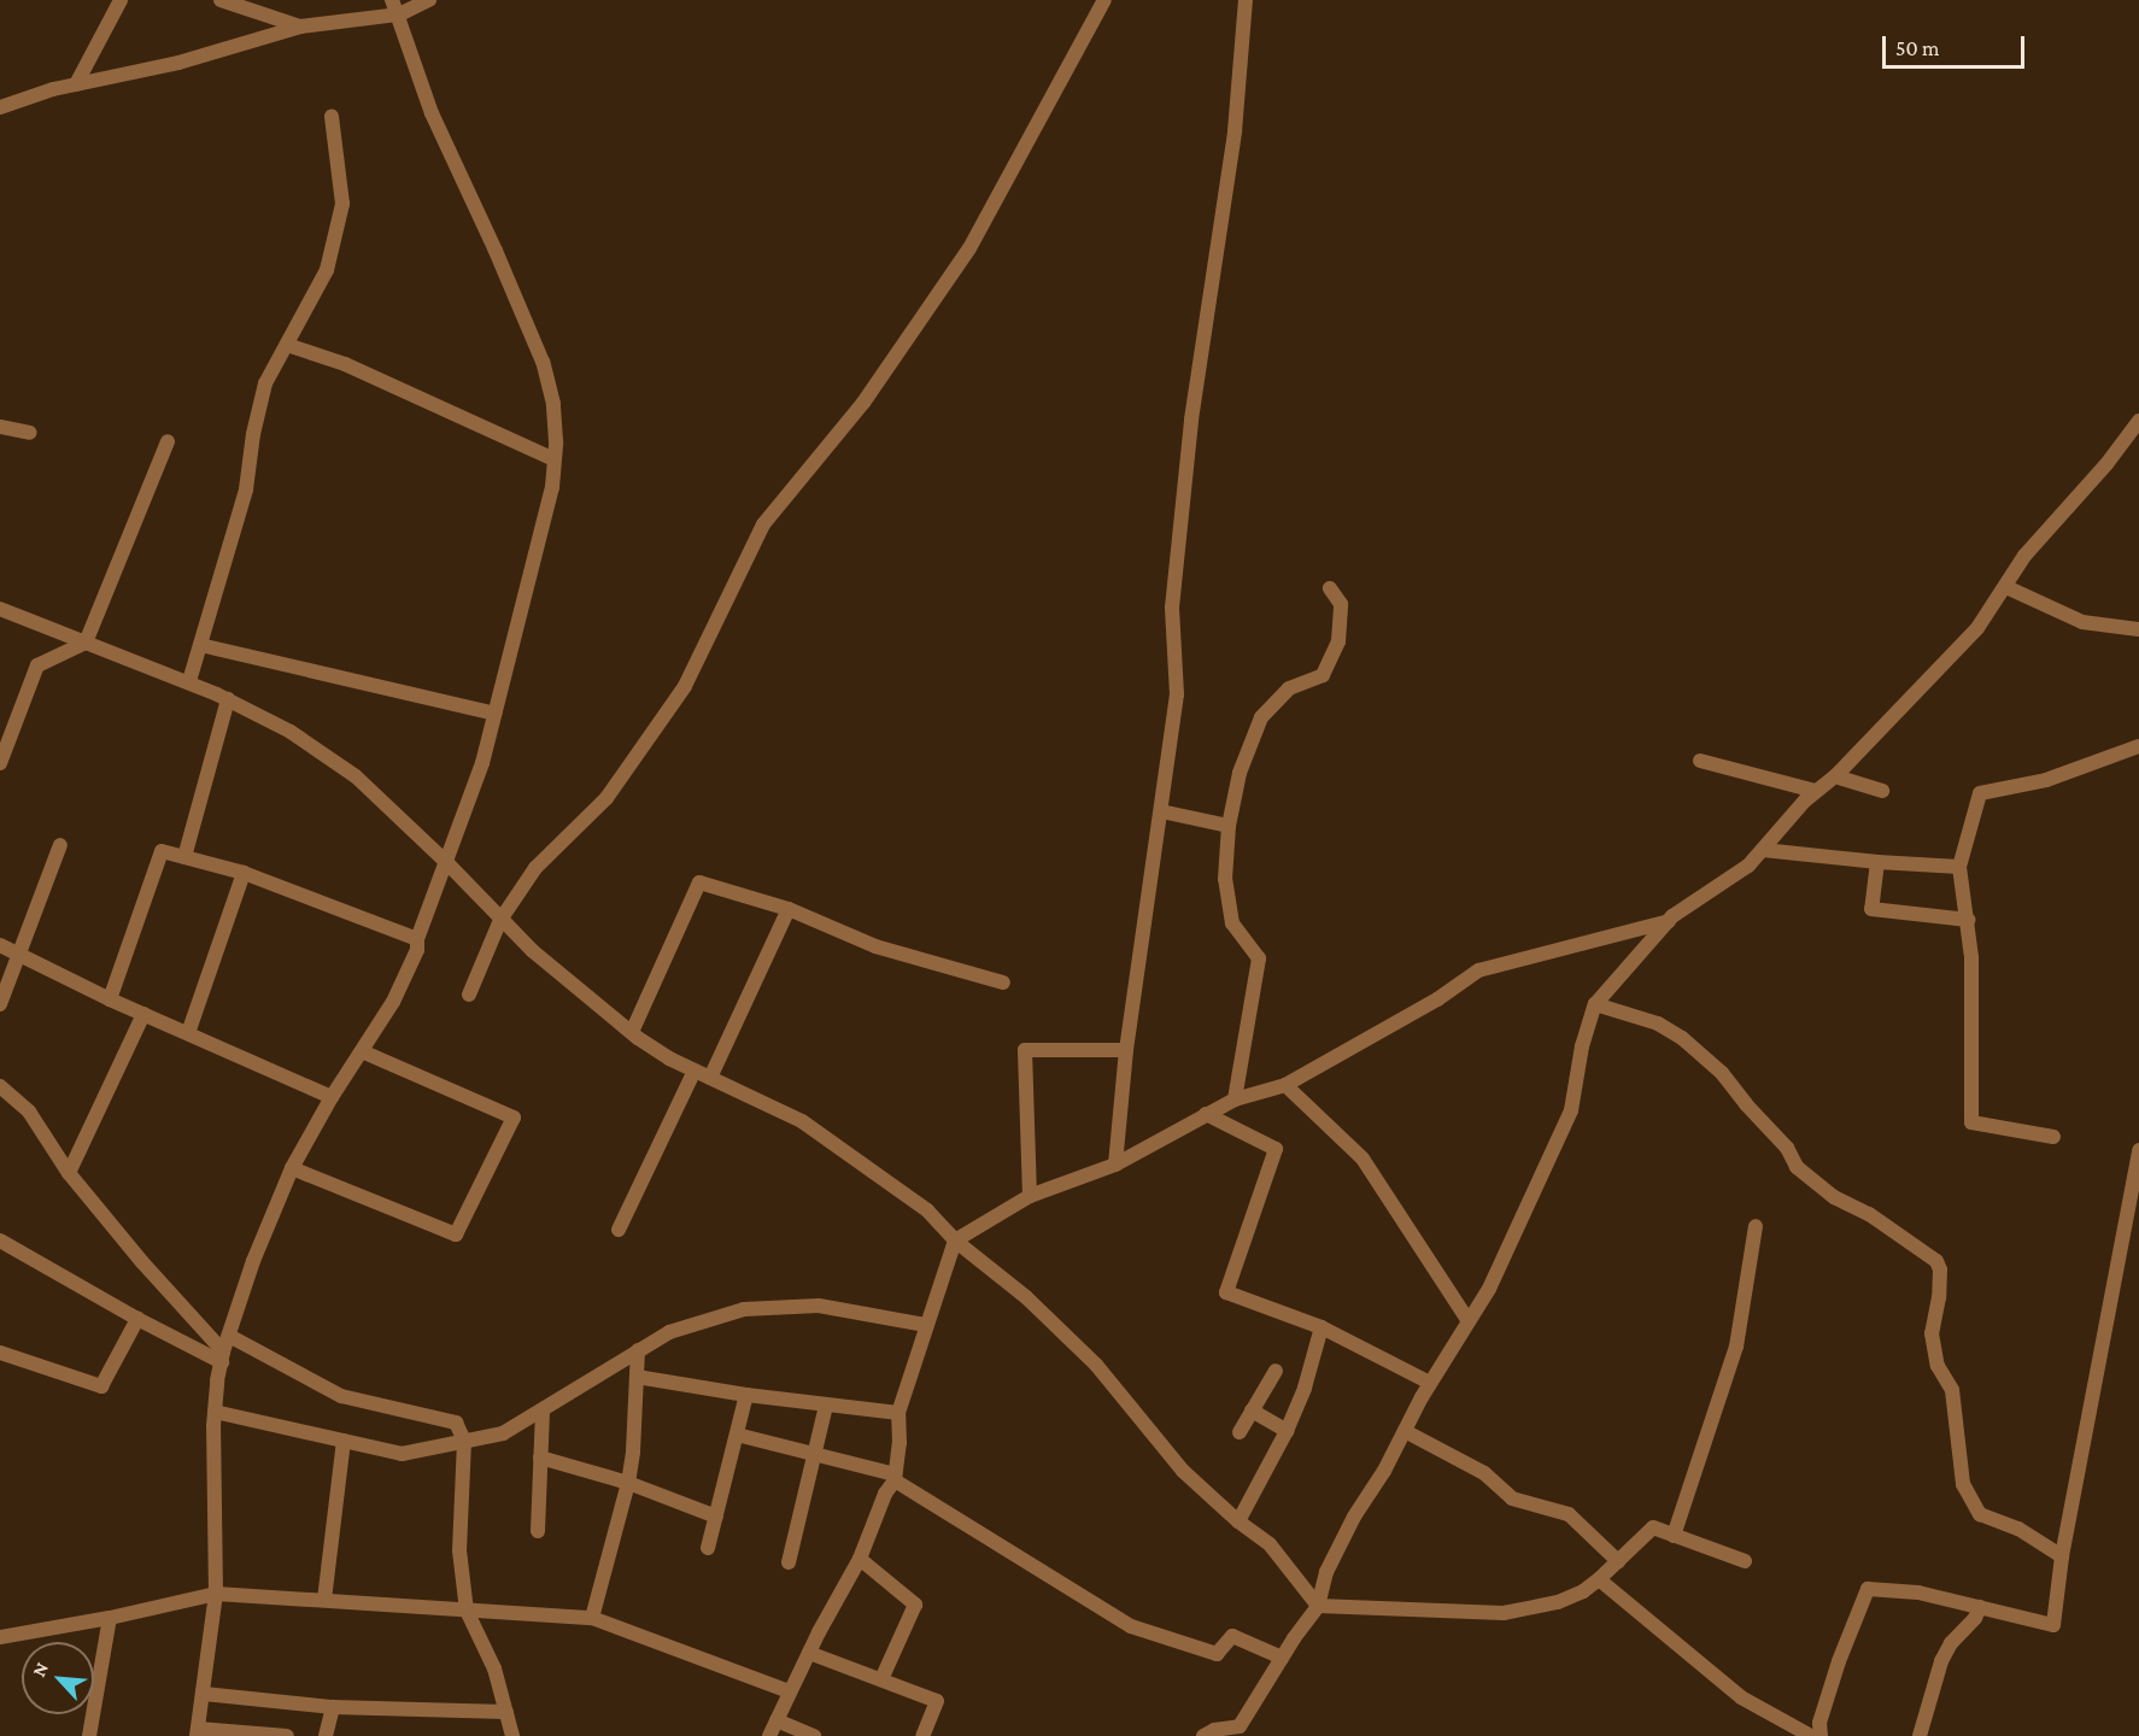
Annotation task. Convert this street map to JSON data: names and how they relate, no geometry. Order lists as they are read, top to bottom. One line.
{"scale_bar":"50 m","north":"top left"}
